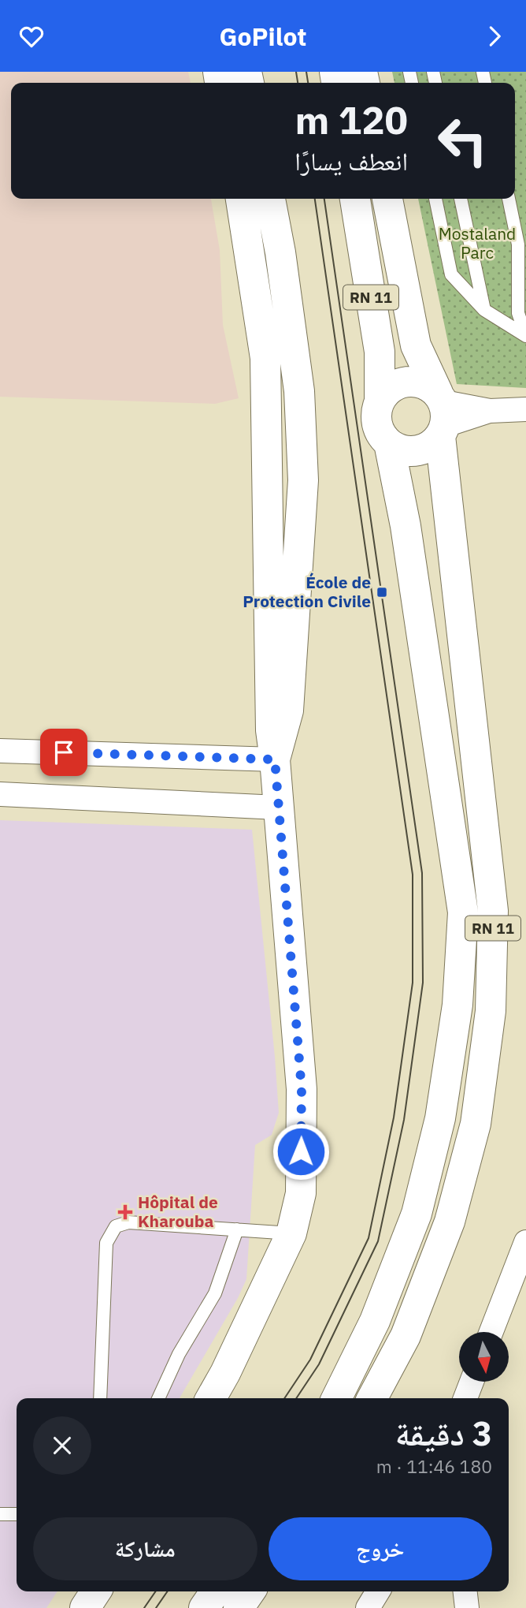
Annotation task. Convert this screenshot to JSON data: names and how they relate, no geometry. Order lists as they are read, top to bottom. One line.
{"streets":{"main road":["RN 11"]},"parks":["Mostaland Parc"],"places":{"transit":["École de Protection Civile"],"health":["Hôpital de Kharouba"]},"north":"bottom","page":{"header":"GoPilot","turn":["120 m","انعطف يسارًا"],"heading":["3 دقيقة","180 m · 11:46"],"buttons":["خروج","مشاركة"]}}
